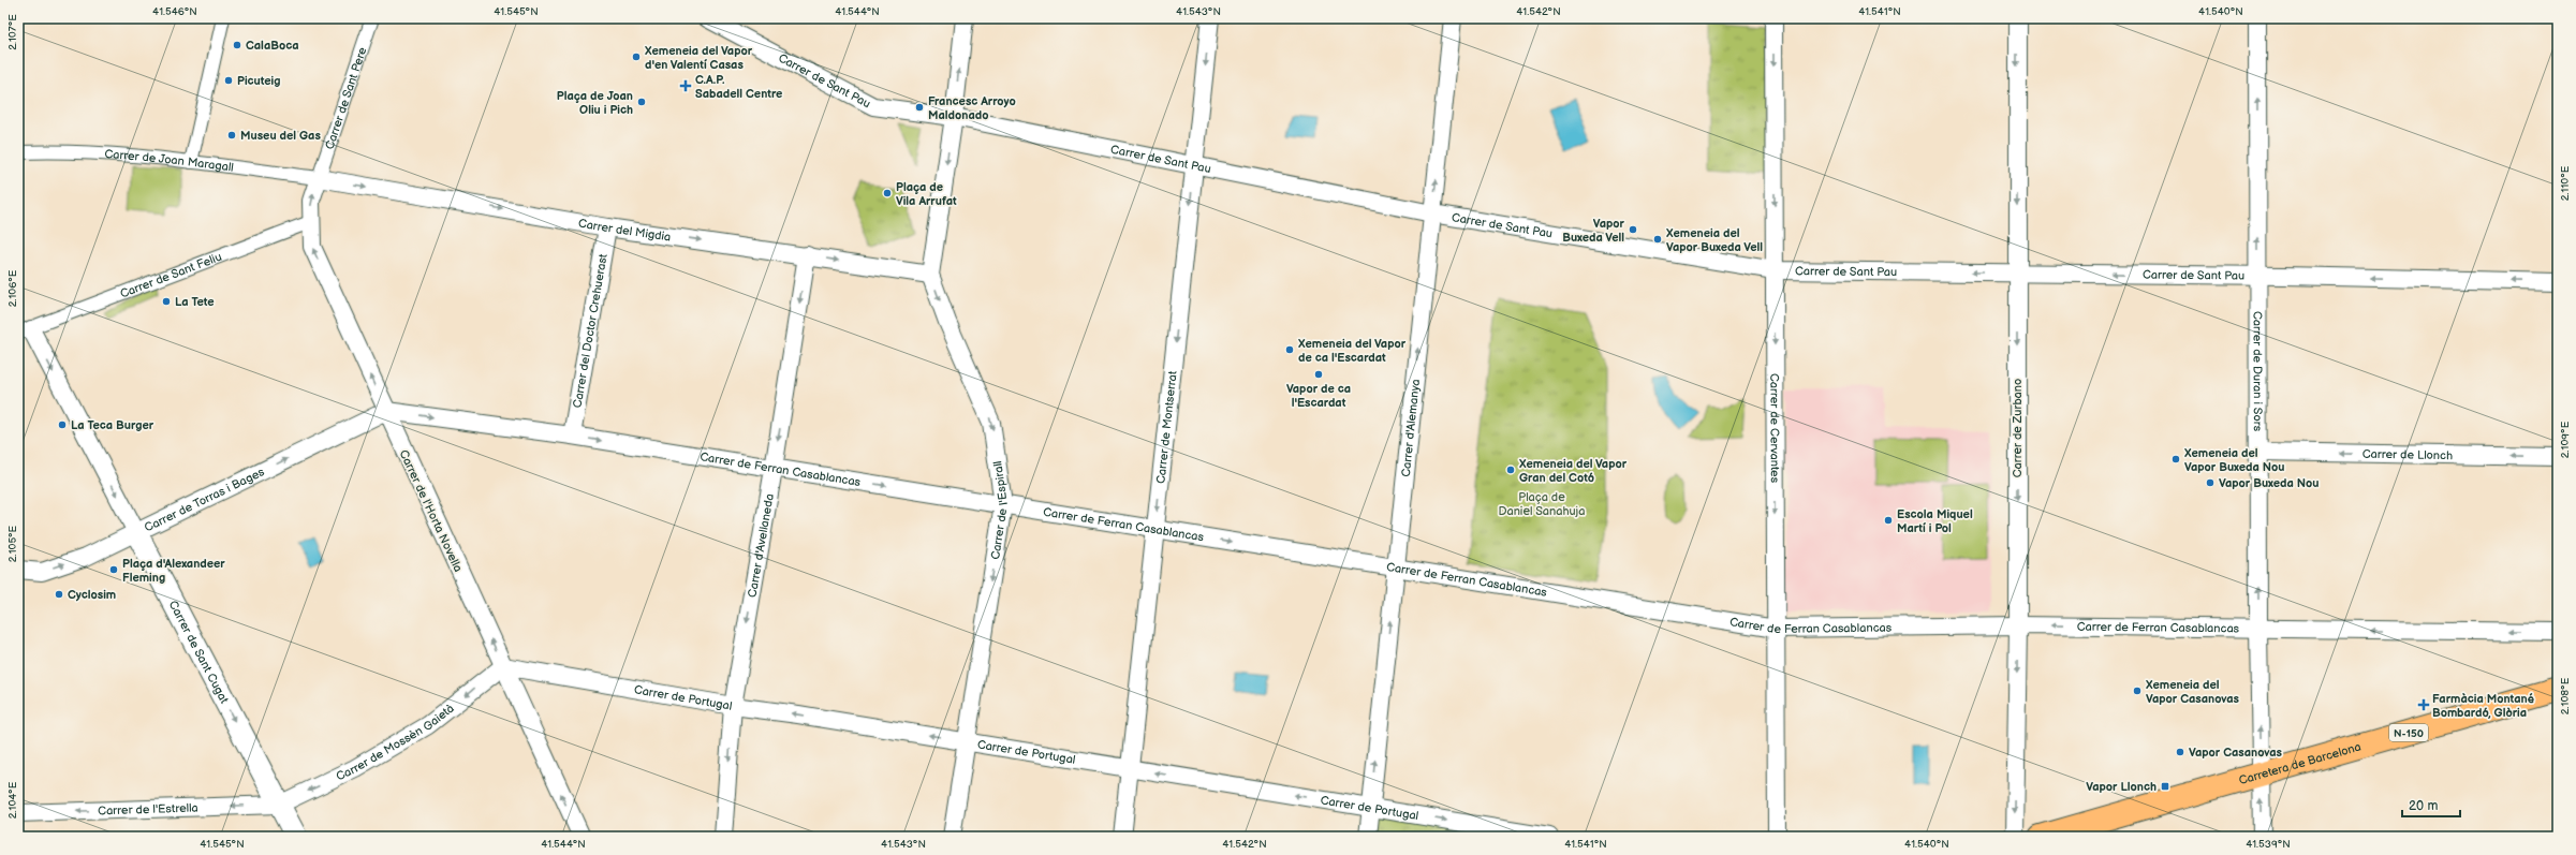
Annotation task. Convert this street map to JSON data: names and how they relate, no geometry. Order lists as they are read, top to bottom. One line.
{"streets":{"main road":["N-150","Carretera de Barcelona"],"street":["Carrer de Sant Pau","Carrer de Sant Pere","Carrer de Joan Maragall","Carrer del Migdia","Carrer de Sant Feliu","Carrer del Doctor Crehuerast","Carrer de Duran i Sors","Carrer de Montserrat","Carrer d'Alemanya","Carrer de Cervantes","Carrer de Zurbano","Carrer de Llonch","Carrer de Ferran Casablancas","Carrer de Torras i Bages","Carrer de l'Espirall","Carrer de l'Horta Novella","Carrer d'Avellaneda","Carrer de Sant Cugat","Carrer de Portugal","Carrer de Mossèn Gaietà","Carrer de l'Estrella"]},"crossings":[["Carrer de Sant Pau","Carrer de Duran i Sors"],["Carrer de Sant Pau","Carrer de Montserrat"],["Carrer de Sant Pau","Carrer d'Alemanya"],["Carrer de Sant Pau","Carrer de Cervantes"],["Carrer de Sant Pau","Carrer de Zurbano"],["Carrer de Sant Pau","Carrer de l'Espirall"],["Carrer de Sant Pere","Carrer de Joan Maragall"],["Carrer de Sant Pere","Carrer del Migdia"],["Carrer de Sant Pere","Carrer de l'Horta Novella"],["Carrer de Joan Maragall","Carrer del Migdia"],["Carrer de Joan Maragall","Carrer de l'Horta Novella"],["Carrer del Migdia","Carrer del Doctor Crehuerast"],["Carrer del Migdia","Carrer de l'Espirall"],["Carrer del Migdia","Carrer de l'Horta Novella"],["Carrer del Migdia","Carrer d'Avellaneda"],["Carrer de Sant Feliu","Carrer de l'Horta Novella"],["Carrer de Sant Feliu","Carrer de Sant Cugat"],["Carrer del Doctor Crehuerast","Carrer de Ferran Casablancas"],["Carrer de Duran i Sors","Carrer de Llonch"],["Carrer de Duran i Sors","Carrer de Ferran Casablancas"],["Carrer de Duran i Sors","Carretera de Barcelona"],["Carrer de Montserrat","Carrer de Ferran Casablancas"],["Carrer de Montserrat","Carrer de Portugal"],["Carrer d'Alemanya","Carrer de Ferran Casablancas"],["Carrer d'Alemanya","Carrer de Portugal"],["Carrer de Cervantes","Carrer de Ferran Casablancas"],["Carrer de Zurbano","Carrer de Ferran Casablancas"],["Carrer de Ferran Casablancas","Carrer de Torras i Bages"],["Carrer de Ferran Casablancas","Carrer de l'Espirall"],["Carrer de Ferran Casablancas","Carrer de l'Horta Novella"],["Carrer de Ferran Casablancas","Carrer d'Avellaneda"],["Carrer de Torras i Bages","Carrer de l'Horta Novella"],["Carrer de Torras i Bages","Carrer de Sant Cugat"],["Carrer de l'Espirall","Carrer de Portugal"],["Carrer de l'Horta Novella","Carrer de Portugal"],["Carrer de l'Horta Novella","Carrer de Mossèn Gaietà"],["Carrer d'Avellaneda","Carrer de Portugal"],["Carrer de Sant Cugat","Carrer de Mossèn Gaietà"],["Carrer de Sant Cugat","Carrer de l'Estrella"],["Carrer de Portugal","Carrer de Mossèn Gaietà"],["Carrer de Mossèn Gaietà","Carrer de l'Estrella"]],"one_way":["Carrer de Sant Pau","Carrer del Migdia","Carrer de Duran i Sors","Carrer de Montserrat","Carrer d'Alemanya","Carrer de Cervantes","Carrer de Zurbano","Carrer de Llonch","Carrer de Torras i Bages","Carrer de l'Horta Novella","Carrer d'Avellaneda","Carrer de Sant Cugat","Carrer de Mossèn Gaietà","Carrer de l'Estrella"],"parks":["Plaça de Daniel Sanahuja"],"places":{"other":["CalaBoca","Xemeneia del Vapor d'en Valentí Casas","Picuteig","Plaça de Joan Oliu i Pich","Francesc Arroyo Maldonado","Museu del Gas","Plaça de Vila Arrufat","Vapor Buxeda Vell","Xemeneia del Vapor Buxeda Vell","La Tete","Xemeneia del Vapor de ca l'Escardat","Vapor de ca l'Escardat","La Teca Burger","Xemeneia del Vapor Buxeda Nou","Xemeneia del Vapor Gran del Cotó","Vapor Buxeda Nou","Escola Miquel Martí i Pol","Plaça d'Alexandeer Fleming","Cyclosim","Xemeneia del Vapor Casanovas","Vapor Casanovas"],"health":["C.A.P. Sabadell Centre","Farmàcia Montané Bombardó, Glòria"],"transit":["Vapor Llonch"]},"scale_bar":"20 m","coordinates":["41.546°N","41.545°N","41.544°N","41.543°N","41.542°N","41.541°N","41.540°N","2.107°E","2.110°E","2.106°E","2.109°E","2.105°E","2.108°E","2.104°E","41.539°N"]}
